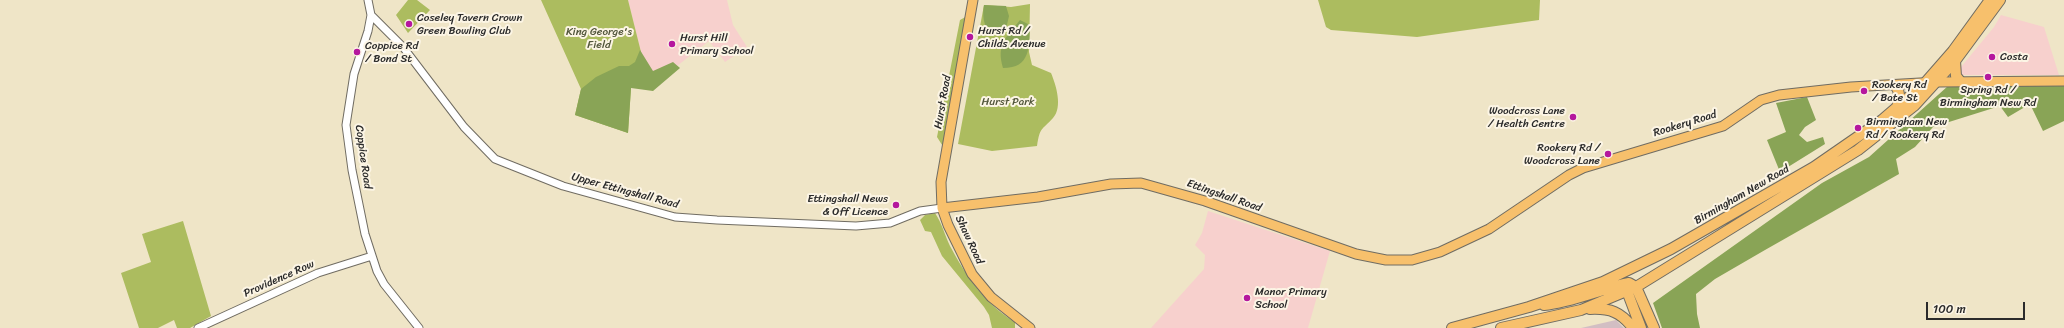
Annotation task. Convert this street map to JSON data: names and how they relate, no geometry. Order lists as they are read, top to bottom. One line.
{"streets":{"highway":["Birmingham New Road"],"main road":["Hurst Road","Rookery Road","Ettingshall Road","Shaw Road"],"street":["Coppice Road","Upper Ettingshall Road","Providence Row"]},"crossings":[["Hurst Road","Upper Ettingshall Road"],["Hurst Road","Ettingshall Road"],["Hurst Road","Shaw Road"],["Rookery Road","Birmingham New Road"],["Rookery Road","Ettingshall Road"],["Coppice Road","Upper Ettingshall Road"],["Coppice Road","Providence Row"],["Upper Ettingshall Road","Ettingshall Road"],["Upper Ettingshall Road","Shaw Road"],["Ettingshall Road","Shaw Road"]],"parks":["King George's Field","Hurst Park"],"places":["Coseley Tavern Crown Green Bowling Club","Hurst Rd / Childs Avenue","Hurst Hill Primary School","Coppice Rd / Bond St","Costa","Spring Rd / Birmingham New Rd","Rookery Rd / Bate St","Woodcross Lane / Health Centre","Birmingham New Rd / Rookery Rd","Rookery Rd / Woodcross Lane","Ettingshall News & Off Licence","Manor Primary School"],"scale_bar":"100 m"}
